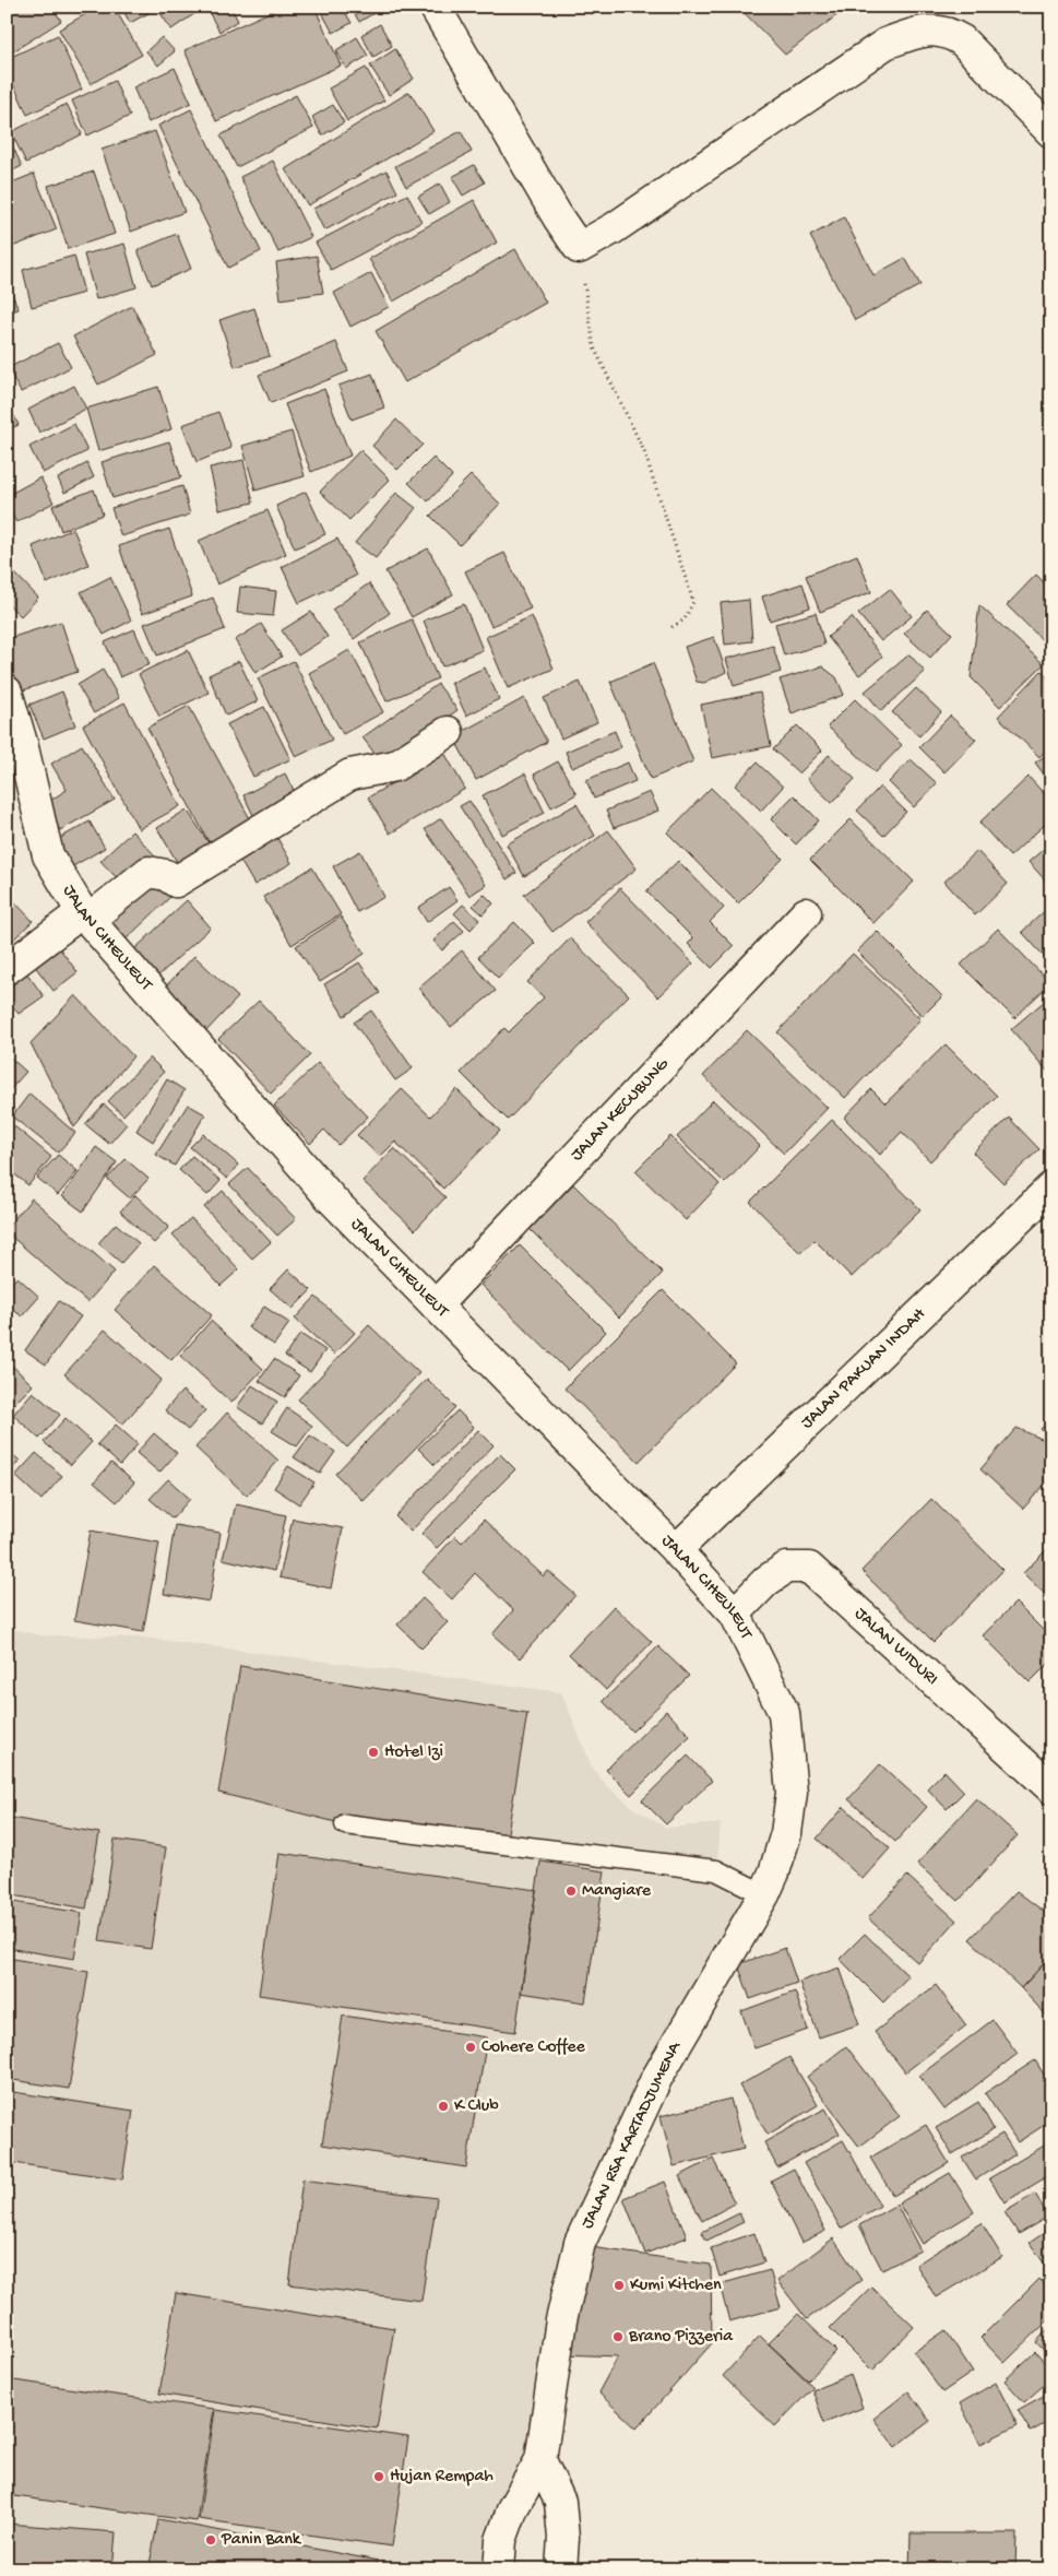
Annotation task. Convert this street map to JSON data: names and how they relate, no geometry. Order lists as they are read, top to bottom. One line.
{"streets":{"street":["JALAN CIHEULEUT","JALAN KECUBUNG","JALAN PAKUAN INDAH","JALAN WIDURI","JALAN RSA KARTADJUMENA"]},"crossings":[["JALAN CIHEULEUT","JALAN KECUBUNG"],["JALAN CIHEULEUT","JALAN PAKUAN INDAH"],["JALAN CIHEULEUT","JALAN WIDURI"],["JALAN CIHEULEUT","JALAN RSA KARTADJUMENA"]],"places":["Hotel Izi","Mangiare","Cohere Coffee","K Club","Kumi Kitchen","Brano Pizzeria","Hujan Rempah","Panin Bank"]}
